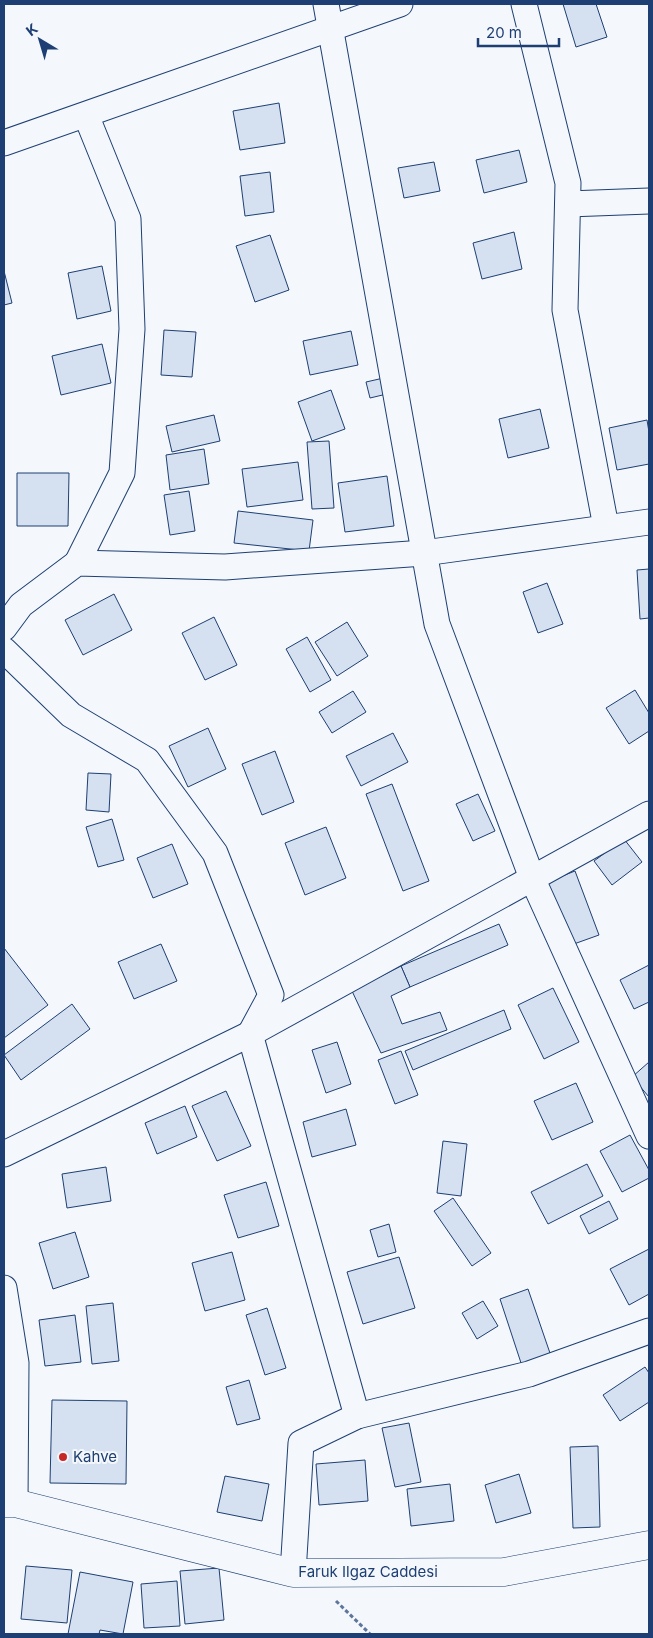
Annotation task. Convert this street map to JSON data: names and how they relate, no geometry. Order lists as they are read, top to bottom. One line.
{"streets":{"street":["Faruk Ilgaz Caddesi"]},"places":["Kahve"],"scale_bar":"20 m","north":"top left"}
